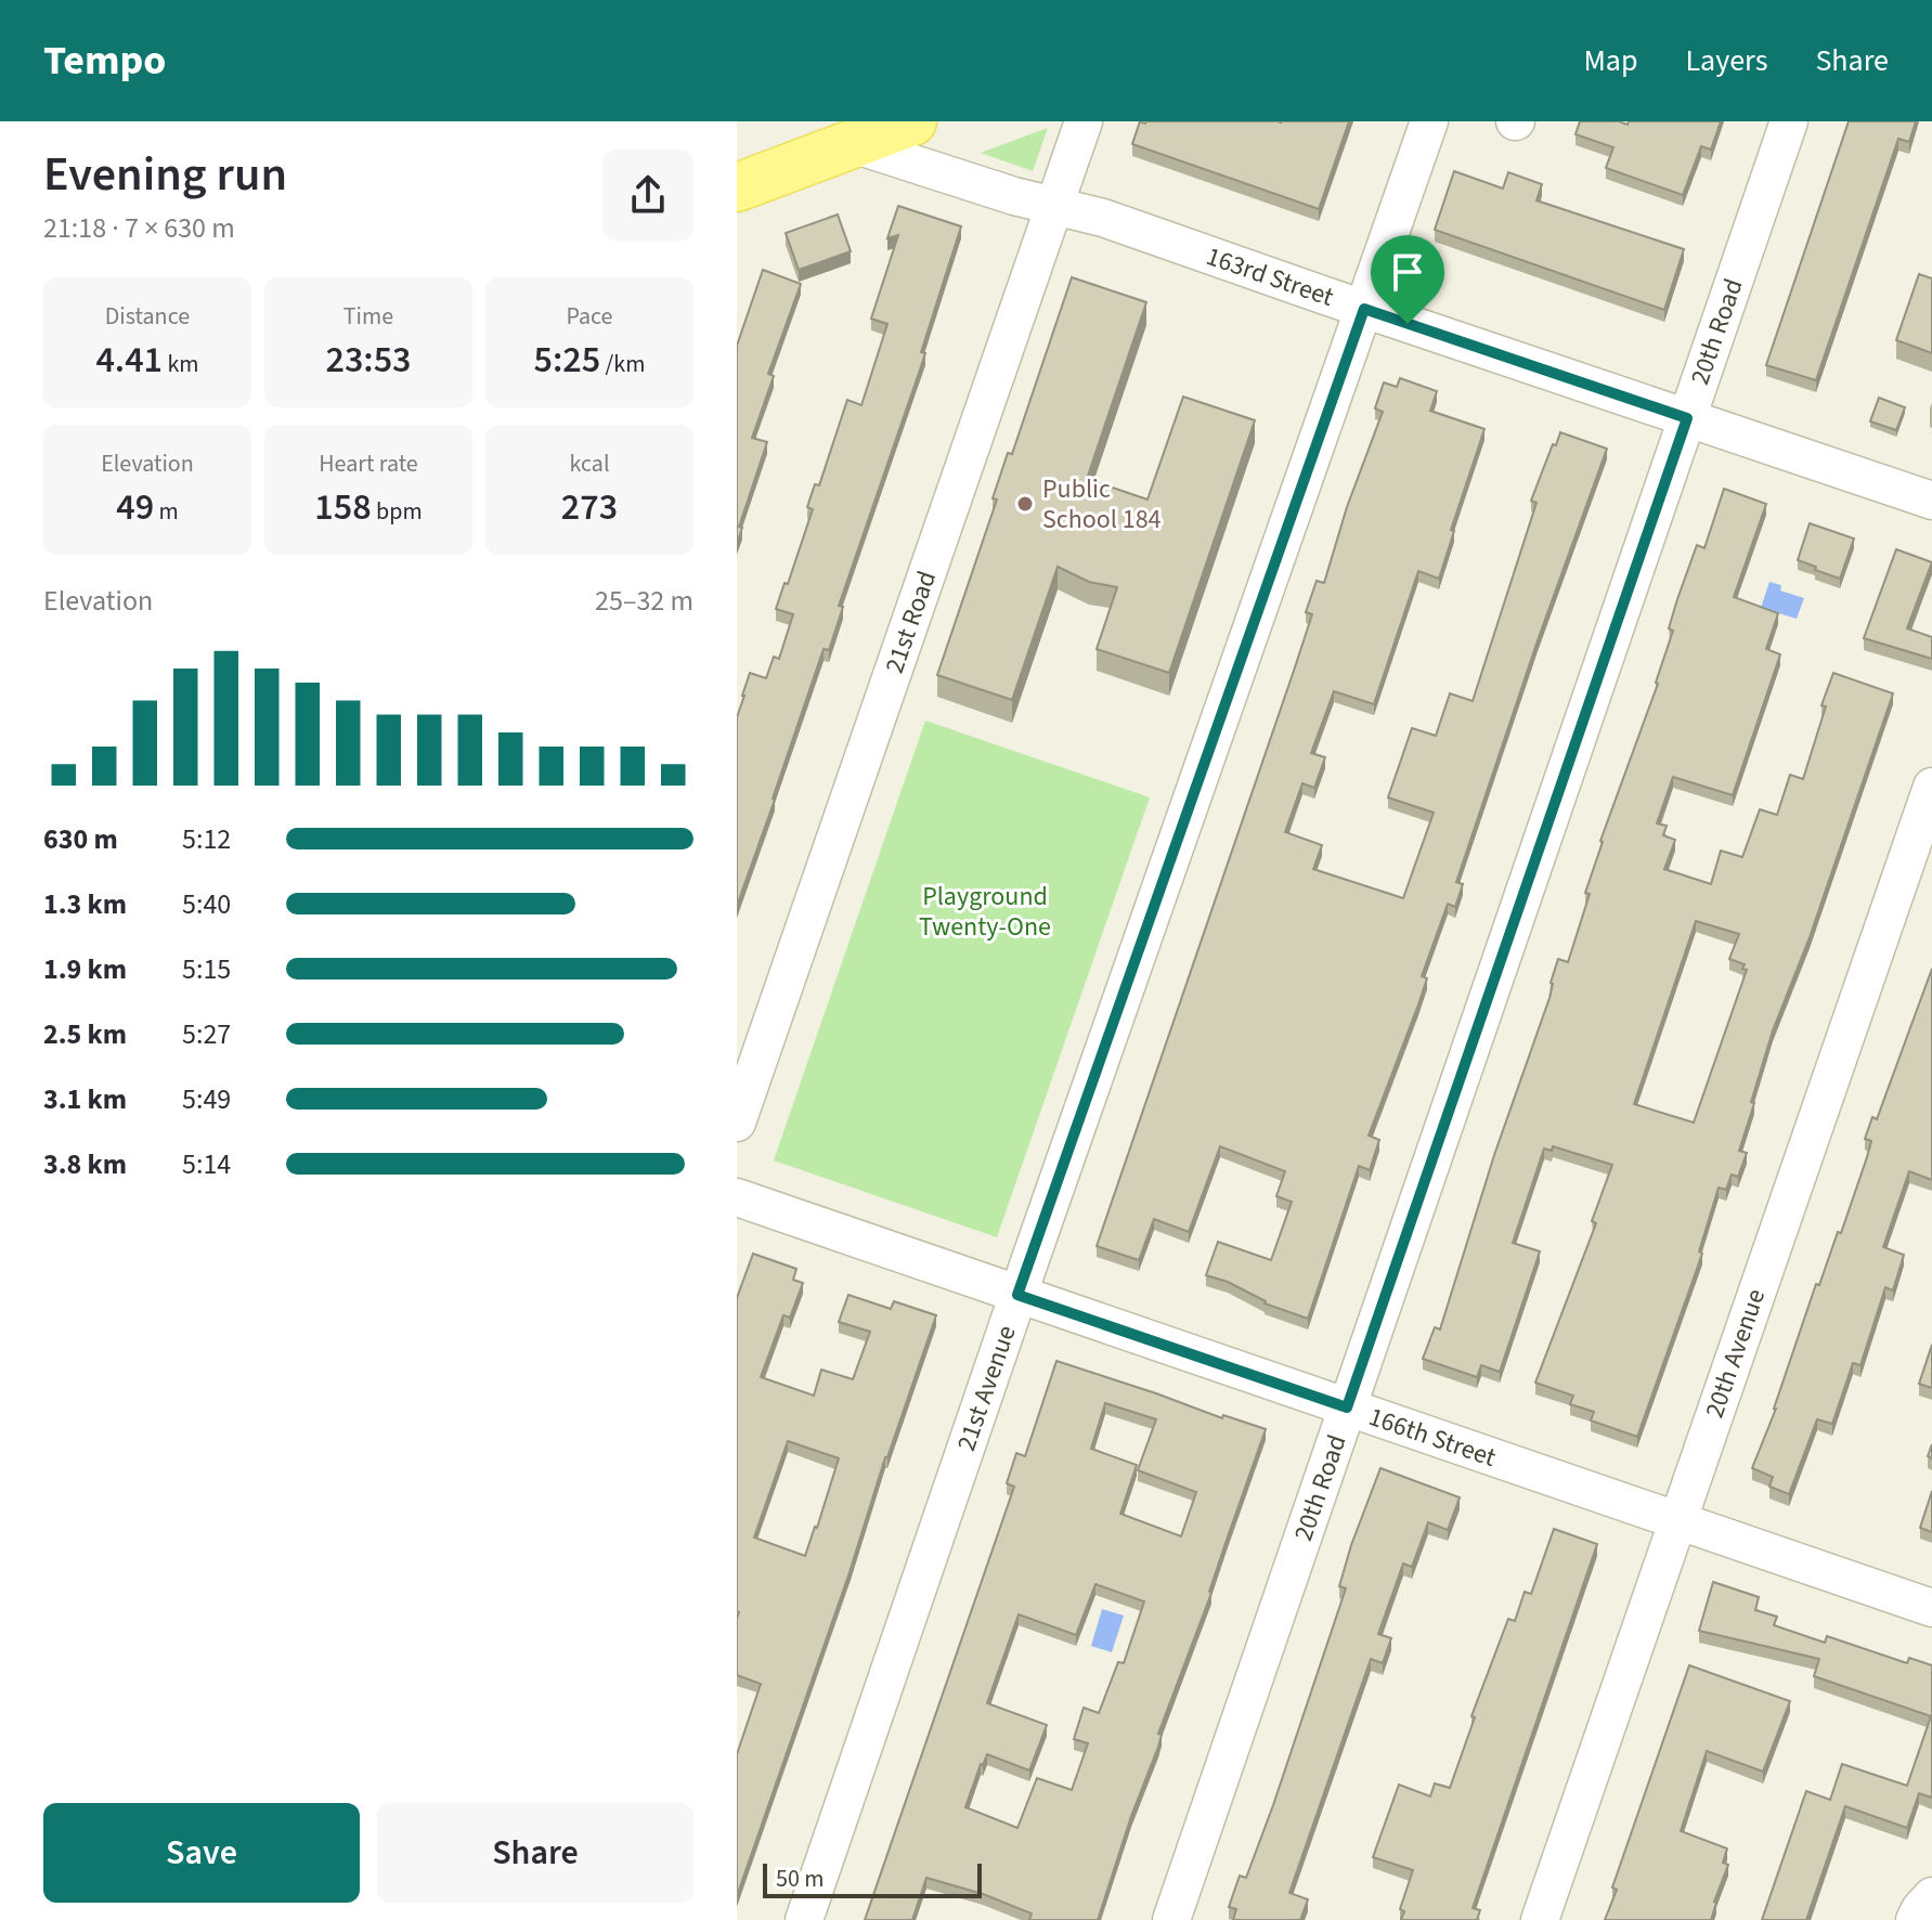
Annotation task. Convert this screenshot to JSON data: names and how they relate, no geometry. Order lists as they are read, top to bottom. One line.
{"streets":{"street":["163rd Street","20th Road","21st Road","20th Avenue","21st Avenue","166th Street"]},"crossings":[["163rd Street","20th Road"],["163rd Street","21st Road"],["163rd Street","21st Avenue"],["20th Road","166th Street"],["20th Avenue","166th Street"],["21st Avenue","166th Street"]],"parks":["Playground Twenty-One"],"places":["Public School 184"],"scale_bar":"50 m","page":{"header":"Tempo","nav":["Map","Layers","Share"],"heading":["Evening run","21:18 · 7 × 630 m"],"stats":[["Distance","4.41 km"],["Time","23:53"],["Pace","5:25 /km"],["Elevation","49 m"],["Heart rate","158 bpm"],["kcal","273"]],"chart":["Elevation","25–32 m"],"list":[{"name":"630 m","note":"5:12"},{"name":"1.3 km","note":"5:40"},{"name":"1.9 km","note":"5:15"},{"name":"2.5 km","note":"5:27"},{"name":"3.1 km","note":"5:49"},{"name":"3.8 km","note":"5:14"}],"buttons":["Save","Share"],"scale":"50 m"}}
